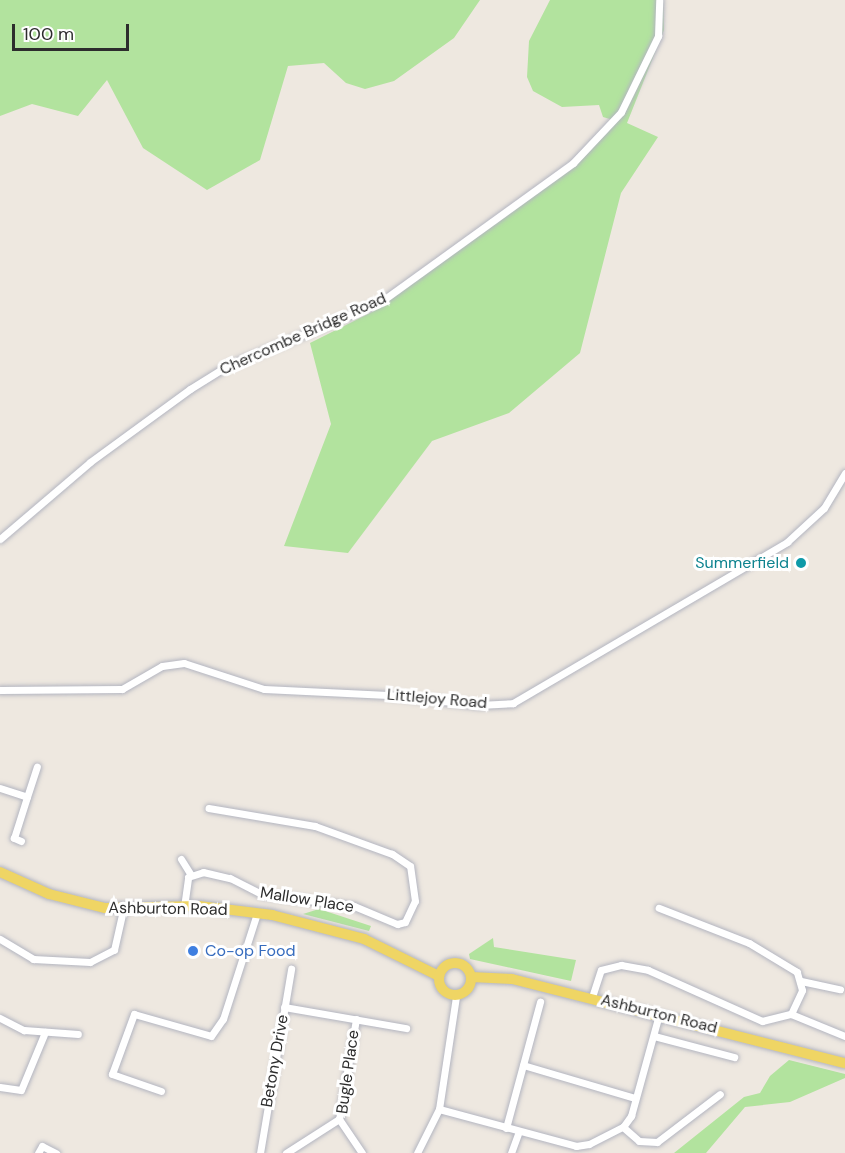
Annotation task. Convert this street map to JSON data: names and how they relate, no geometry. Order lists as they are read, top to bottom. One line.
{"streets":{"main road":["Ashburton Road"],"street":["Chercombe Bridge Road","Littlejoy Road","Mallow Place","Betony Drive","Bugle Place"]},"crossings":[["Betony Drive","Bugle Place"]],"places":["Summerfield","Co-op Food"],"scale_bar":"100 m"}
